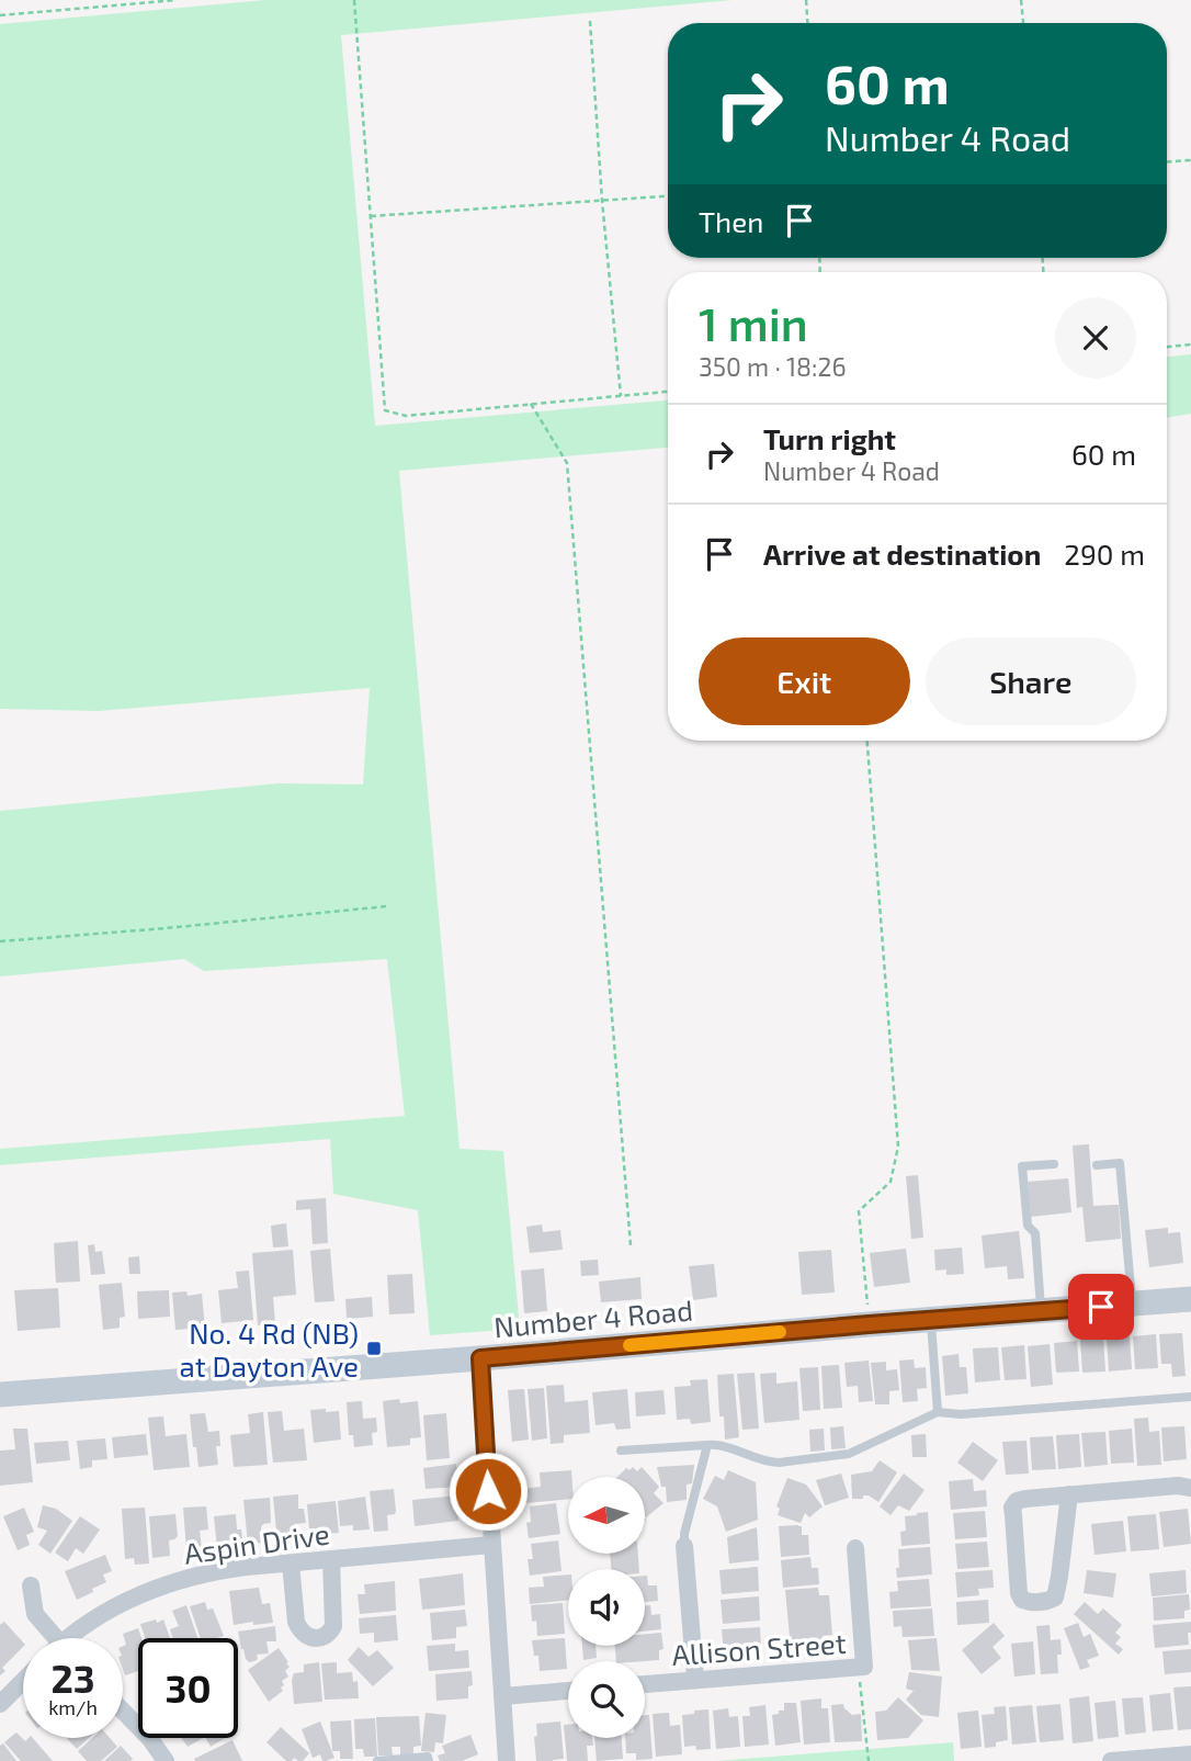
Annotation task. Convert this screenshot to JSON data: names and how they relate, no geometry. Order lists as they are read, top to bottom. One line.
{"streets":{"main road":["Number 4 Road"],"street":["Aspin Drive","Allison Street"]},"places":{"transit":["No. 4 Rd (NB) at Dayton Ave"]},"north":"left","page":{"turn":["60 m","Number 4 Road"],"then":"Then","heading":["1 min","350 m · 18:26"],"list":[{"name":"Turn right","note":"Number 4 Road","value":"60 m"},{"name":"Arrive at destination","value":"290 m"}],"buttons":["Exit","Share"],"speed":"23 km/h","limit":"30"}}
